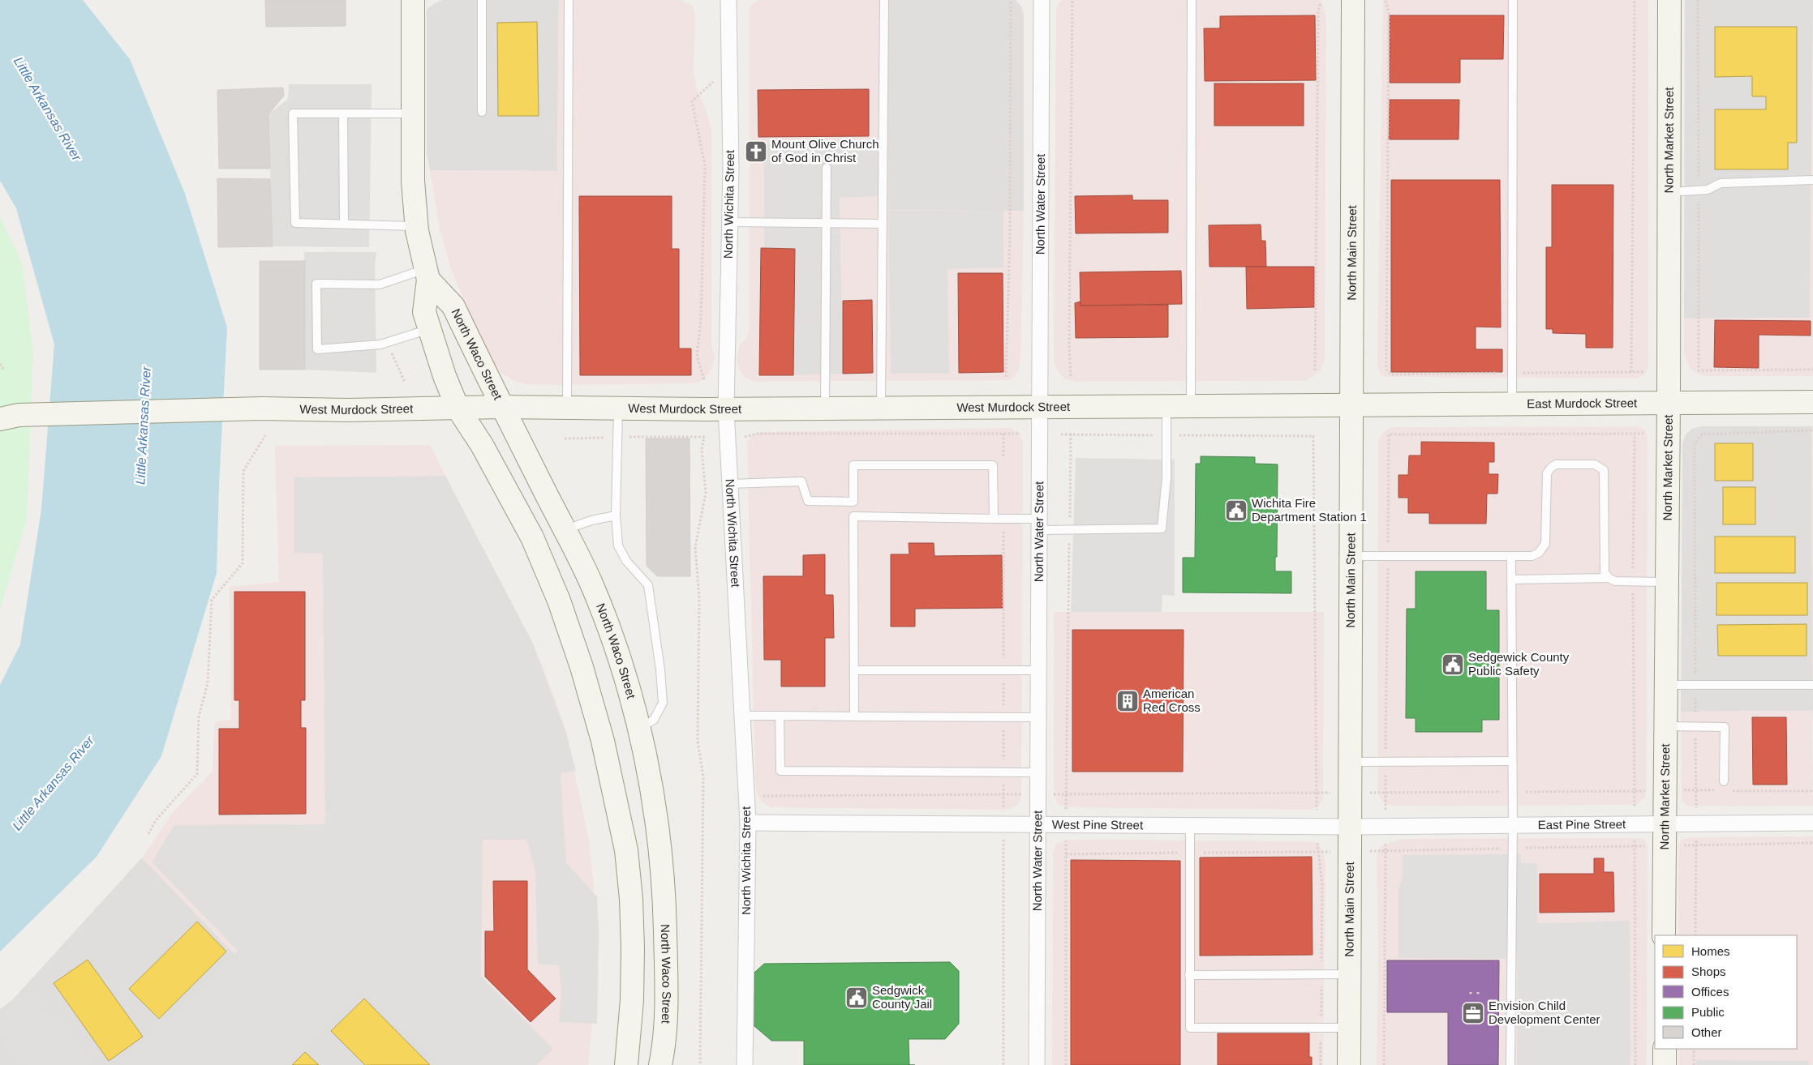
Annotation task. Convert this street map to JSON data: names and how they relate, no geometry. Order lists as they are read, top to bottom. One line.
{"streets":{"street":["North Market Street","North Wichita Street","North Water Street","North Main Street","North Waco Street","East Murdock Street","West Murdock Street","West Pine Street","East Pine Street"]},"crossings":[["North Market Street","East Murdock Street"],["North Market Street","East Pine Street"],["North Wichita Street","West Murdock Street"],["North Wichita Street","West Pine Street"],["North Water Street","West Murdock Street"],["North Water Street","West Pine Street"],["North Main Street","East Murdock Street"],["North Main Street","West Murdock Street"],["North Main Street","West Pine Street"],["North Main Street","East Pine Street"],["North Waco Street","West Murdock Street"],["East Murdock Street","West Murdock Street"],["West Pine Street","East Pine Street"]],"water":["Little Arkansas River"],"places":{"church":["Mount Olive Church of God in Christ"],"public building":["Wichita Fire Department Station 1","Sedgewick County Public Safety","Sedgwick County Jail"],"building":["American Red Cross"],"office":["Envision Child Development Center"]},"legend":["Homes","Shops","Offices","Public","Other"]}
